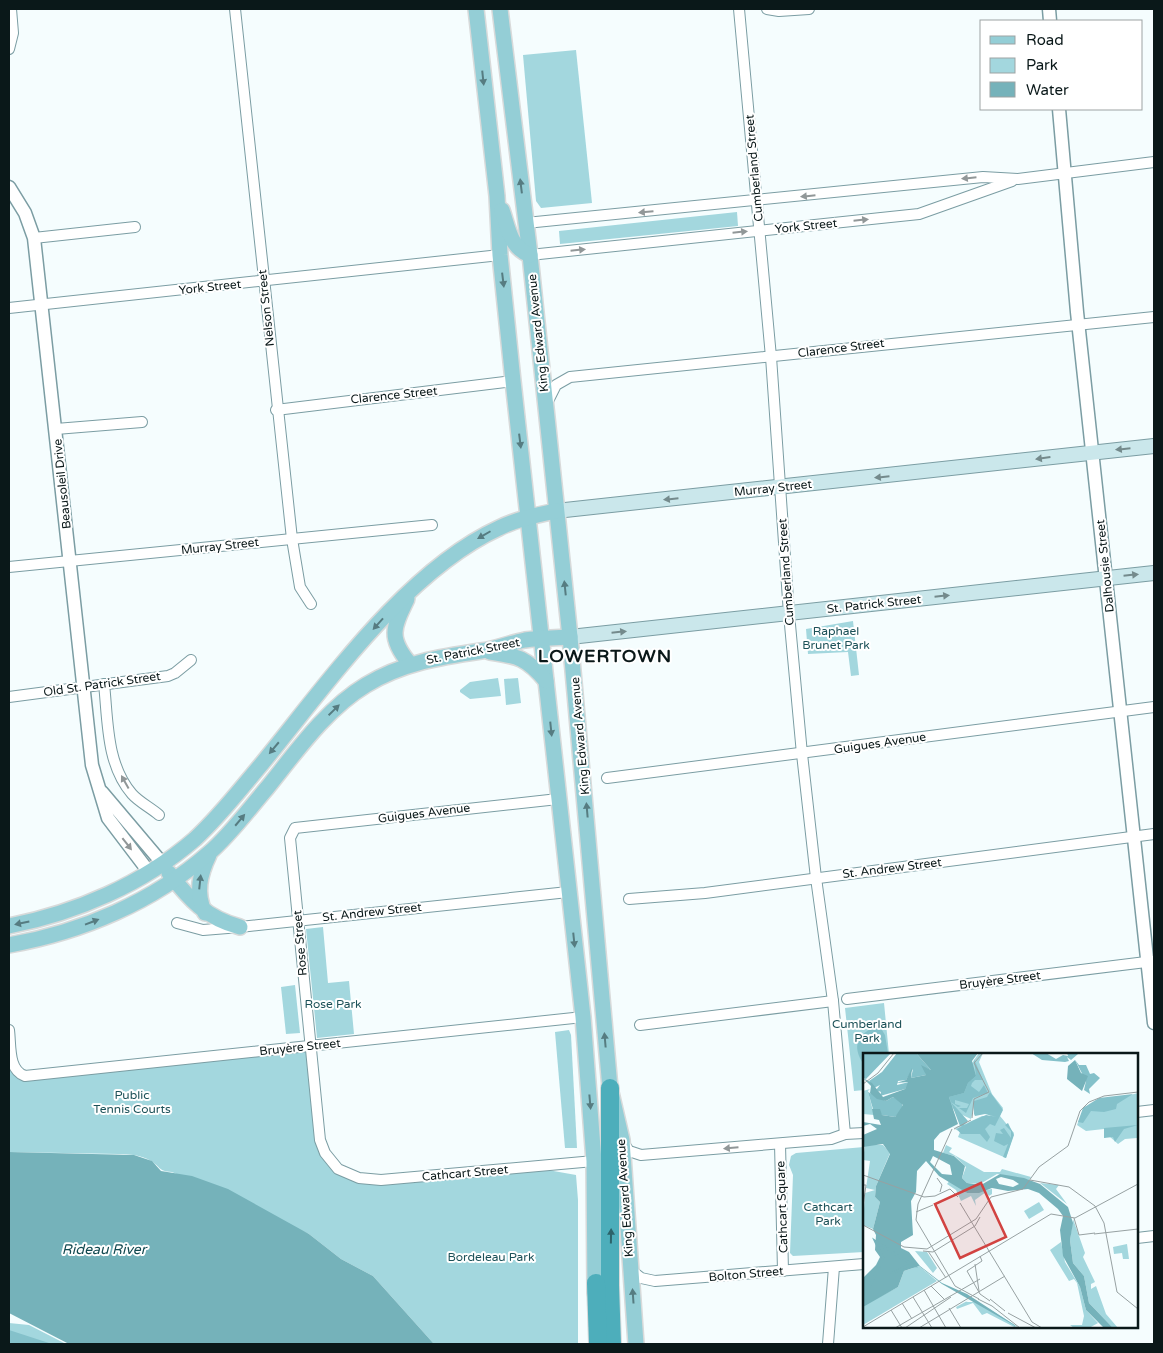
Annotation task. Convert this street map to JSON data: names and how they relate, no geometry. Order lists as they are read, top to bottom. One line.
{"streets":{"main road":["King Edward Avenue","Murray Street","St. Patrick Street"],"street":["Cumberland Street","York Street","Nelson Street","Clarence Street","Beausoleil Drive","Dalhousie Street","Old St. Patrick Street","Guigues Avenue","St. Andrew Street","Rose Street","Bruyère Street","Cathcart Street","Cathcart Square","Bolton Street"]},"crossings":[["Cumberland Street","York Street"],["Cumberland Street","Clarence Street"],["Cumberland Street","Murray Street"],["Cumberland Street","St. Patrick Street"],["Cumberland Street","Guigues Avenue"],["Cumberland Street","St. Andrew Street"],["York Street","Nelson Street"],["York Street","King Edward Avenue"],["York Street","Beausoleil Drive"],["York Street","Dalhousie Street"],["Nelson Street","Clarence Street"],["Nelson Street","Murray Street"],["King Edward Avenue","Clarence Street"],["King Edward Avenue","Murray Street"],["King Edward Avenue","St. Patrick Street"],["King Edward Avenue","Bolton Street"],["Clarence Street","Dalhousie Street"],["Beausoleil Drive","Murray Street"],["Beausoleil Drive","Old St. Patrick Street"],["Murray Street","Dalhousie Street"],["Dalhousie Street","St. Patrick Street"],["Dalhousie Street","Guigues Avenue"],["Dalhousie Street","St. Andrew Street"],["Dalhousie Street","Bruyère Street"],["Guigues Avenue","Rose Street"],["St. Andrew Street","Rose Street"],["Rose Street","Bruyère Street"],["Rose Street","Cathcart Street"],["Cathcart Square","Bolton Street"]],"one_way":["Murray Street","St. Patrick Street"],"districts":["LOWERTOWN"],"water":["Rideau River"],"parks":["Raphael Brunet Park","Rose Park","Cumberland Park","Public Tennis Courts","Cathcart Park","Bordeleau Park"],"legend":["Road","Park","Water"]}
